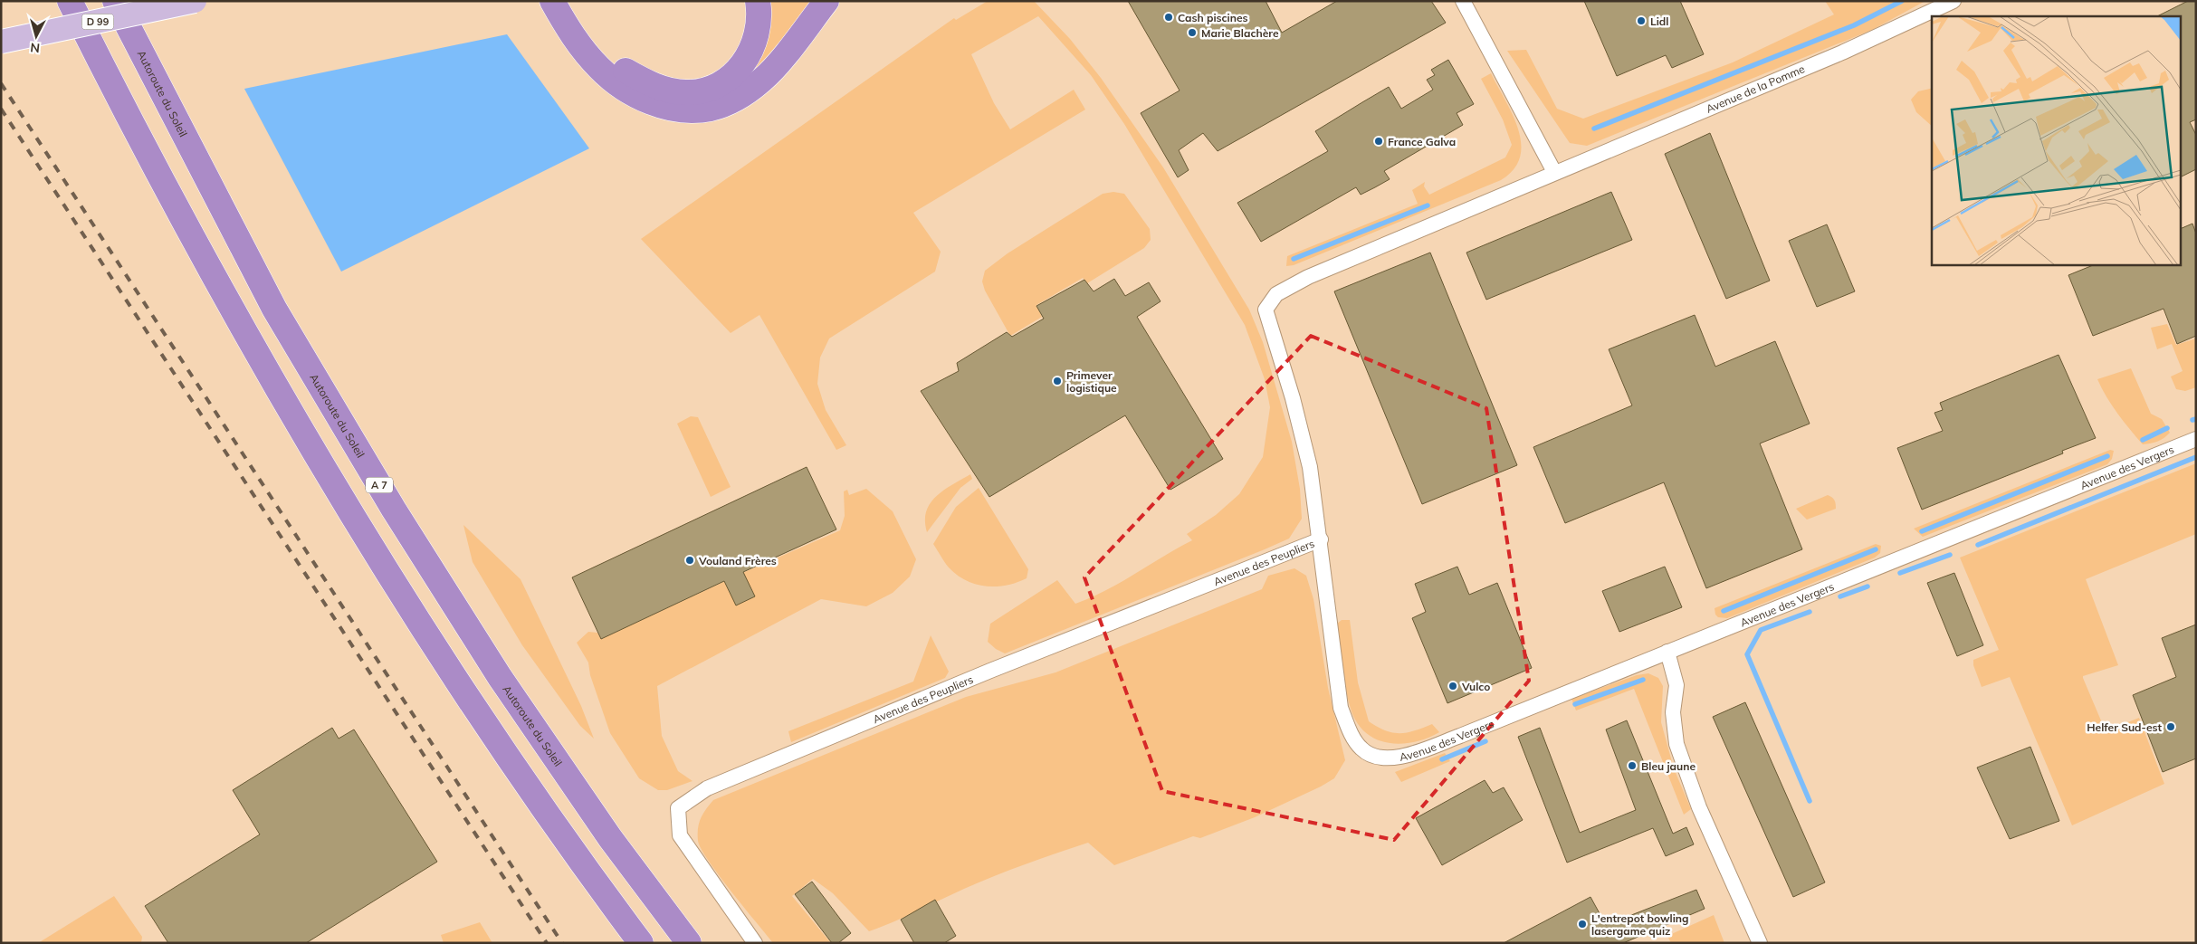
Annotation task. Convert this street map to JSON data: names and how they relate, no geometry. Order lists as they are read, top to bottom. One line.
{"streets":{"highway":["Autoroute du Soleil","A 7"],"main road":["D 99"],"street":["Avenue de la Pomme","Avenue des Vergers","Avenue des Peupliers"]},"crossings":[["Avenue de la Pomme","Avenue des Vergers"],["Avenue de la Pomme","Avenue des Peupliers"],["Avenue des Vergers","Avenue des Peupliers"]],"places":["Cash piscines","Lidl","Marie Blachère","France Galva","Primever logistique","Vouland Frères","Vulco","Helfer Sud-est","Bleu jaune","L'entrepot bowling lasergame quiz"],"north":"bottom"}
